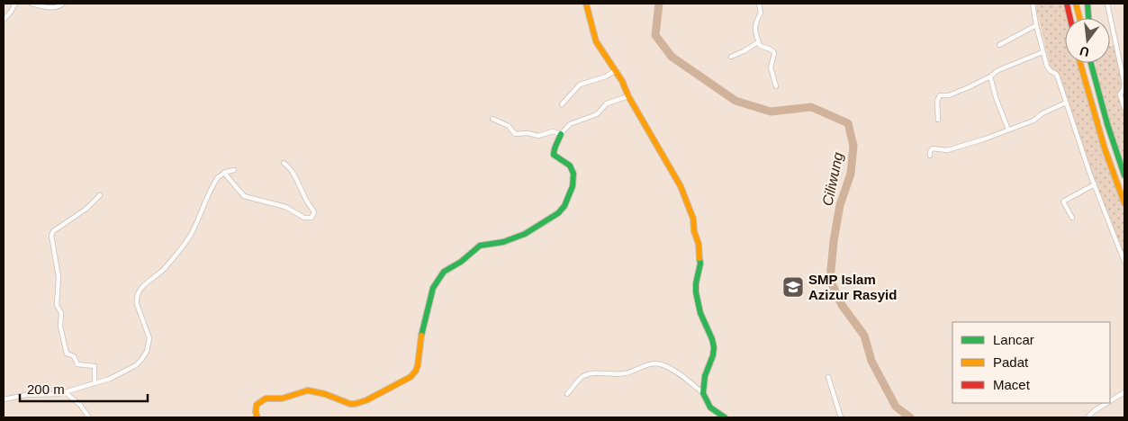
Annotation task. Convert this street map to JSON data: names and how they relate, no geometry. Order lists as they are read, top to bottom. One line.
{"water":["Ciliwung"],"places":{"school or university":["SMP Islam Azizur Rasyid"]},"legend":["Lancar","Padat","Macet"],"scale_bar":"200 m","north":"bottom"}
